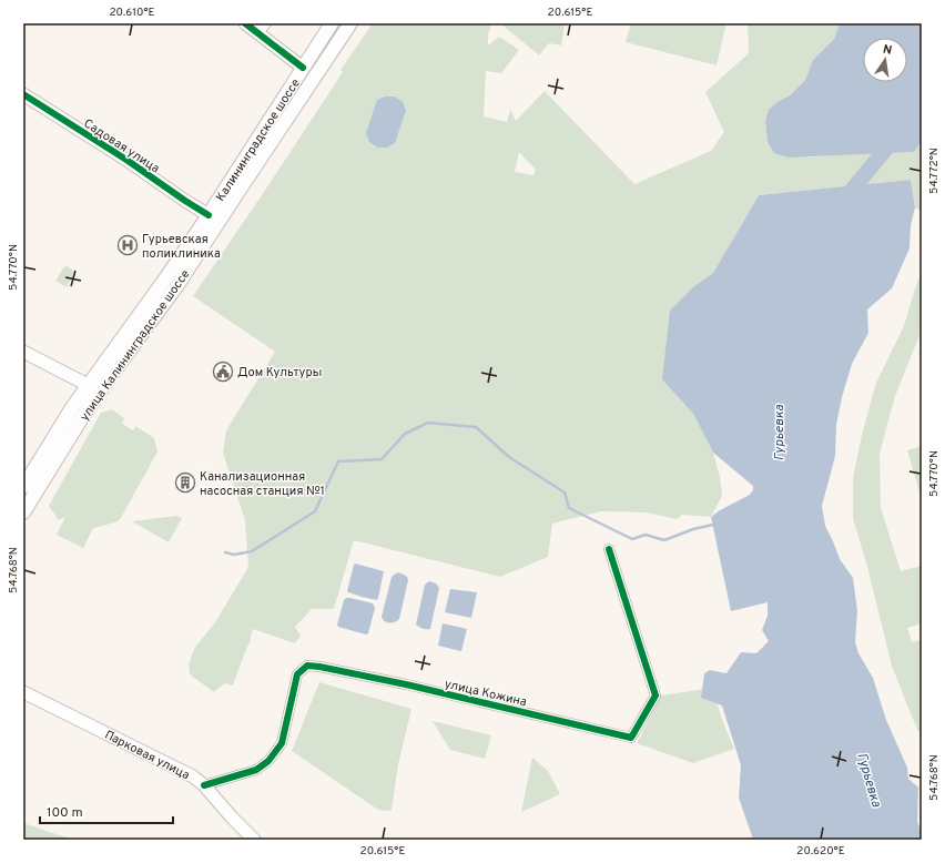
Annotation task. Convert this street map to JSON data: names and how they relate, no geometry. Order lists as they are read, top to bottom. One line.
{"streets":{"main road":["Калининградское шоссе","улица Калининградское шоссе"],"street":["Садовая улица","улица Кожина","Парковая улица"]},"crossings":[["Калининградское шоссе","Садовая улица"],["Калининградское шоссе","улица Калининградское шоссе"],["улица Кожина","Парковая улица"]],"water":["Гурьевка"],"places":{"hospital":["Гурьевская поликлиника"],"public building":["Дом Культуры"],"building":["Канализационная насосная станция №1"]},"scale_bar":"100 m","north":"top","coordinates":["20.610°E","20.615°E","54.772°N","54.770°N","54.768°N","20.620°E"]}
